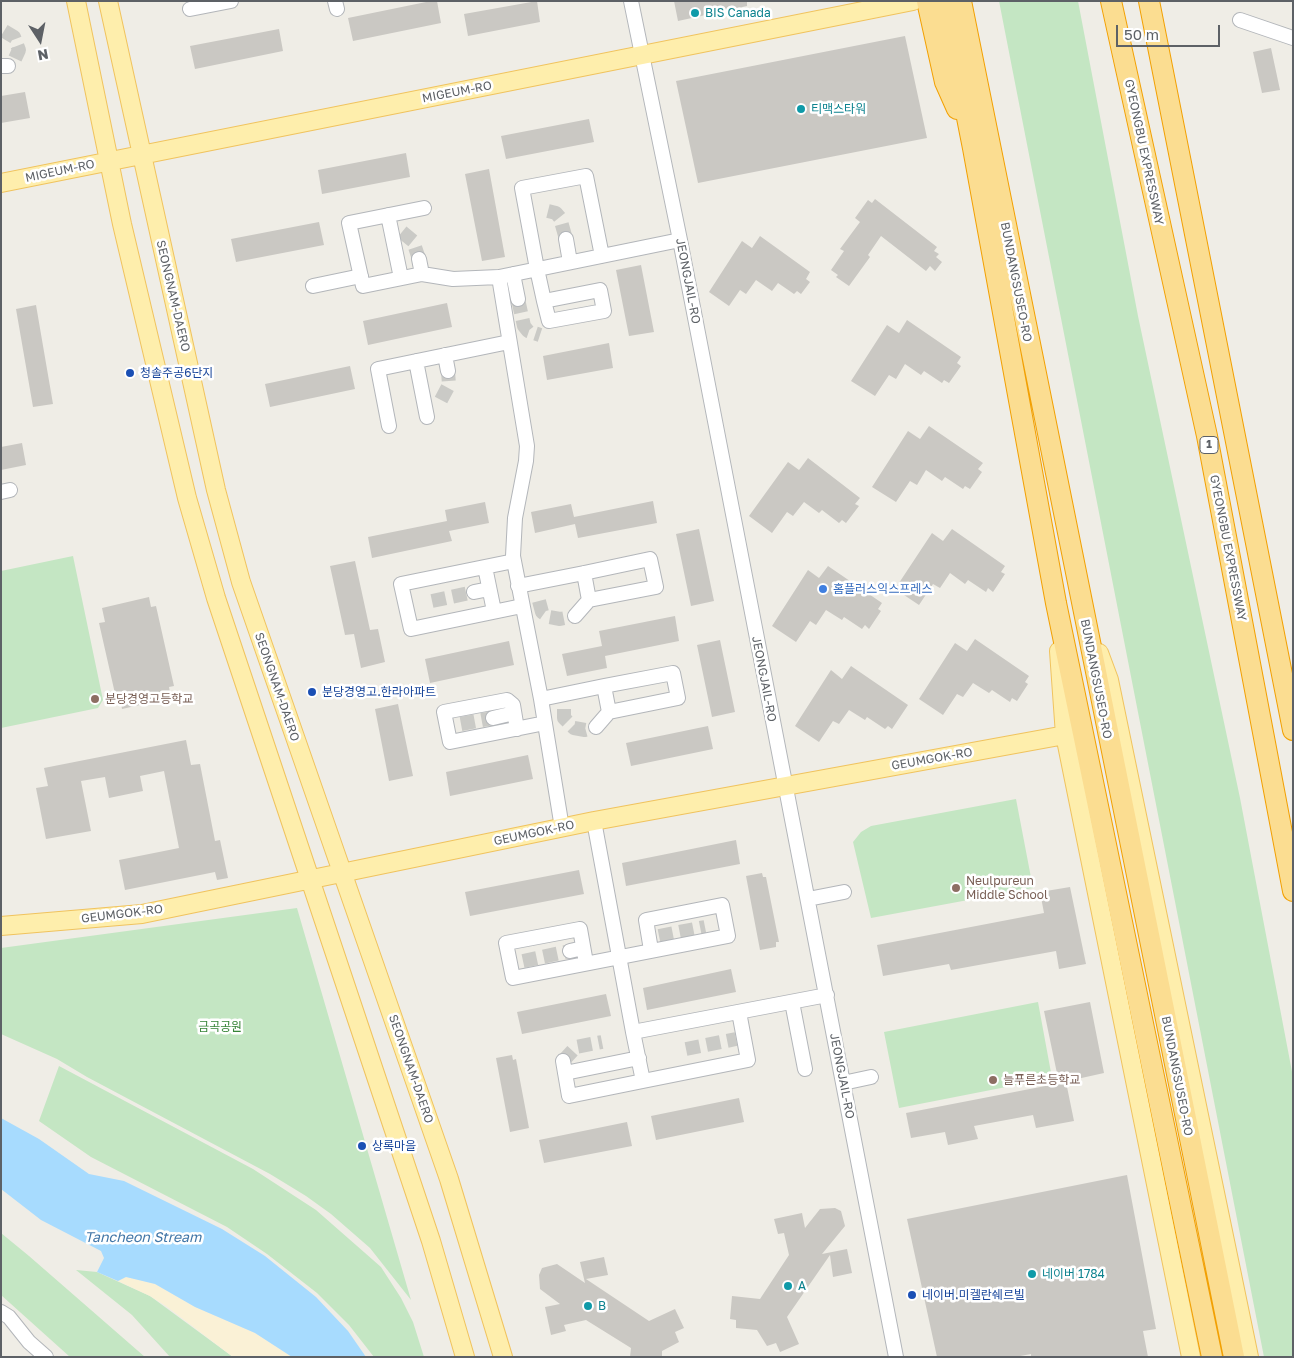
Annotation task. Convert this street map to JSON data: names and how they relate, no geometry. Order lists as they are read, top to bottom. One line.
{"streets":{"highway":["GYEONGBU EXPRESSWAY","BUNDANGSUSEO-RO","1"],"main road":["MIGEUM-RO","SEONGNAM-DAERO","GEUMGOK-RO"],"street":["JEONGJAIL-RO"]},"crossings":[["MIGEUM-RO","JEONGJAIL-RO"],["MIGEUM-RO","SEONGNAM-DAERO"],["JEONGJAIL-RO","GEUMGOK-RO"],["SEONGNAM-DAERO","GEUMGOK-RO"]],"water":["Tancheon Stream"],"parks":["금곡공원"],"places":["BIS Canada","티맥스타워","청솔주공6단지","홈플러스익스프레스","분당경영고.한라아파트","분당경영고등학교","Neulpureun Middle School","늘푸른초등학교","상록마을","네이버 1784","A","네이버.미켈란쉐르빌","B"],"scale_bar":"50 m","north":"bottom"}
